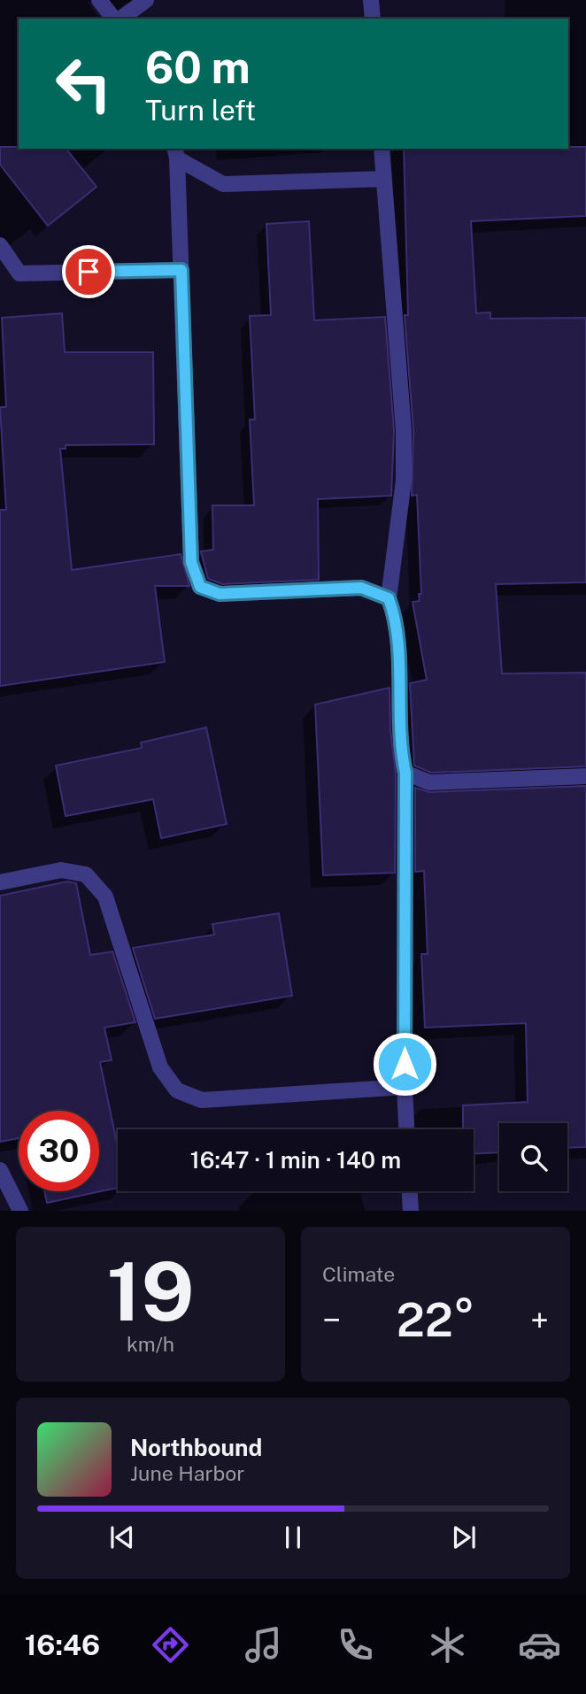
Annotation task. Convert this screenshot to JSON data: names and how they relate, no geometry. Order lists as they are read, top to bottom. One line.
{"page":{"turn":["60 m","Turn left"],"limit":"30","trip":"16:47 · 1 min · 140 m","tile":[["19","km/h"],"Climate"],"heat":["−","22°","+"],"song":["Northbound","June Harbor"],"tabs":"16:46"}}
